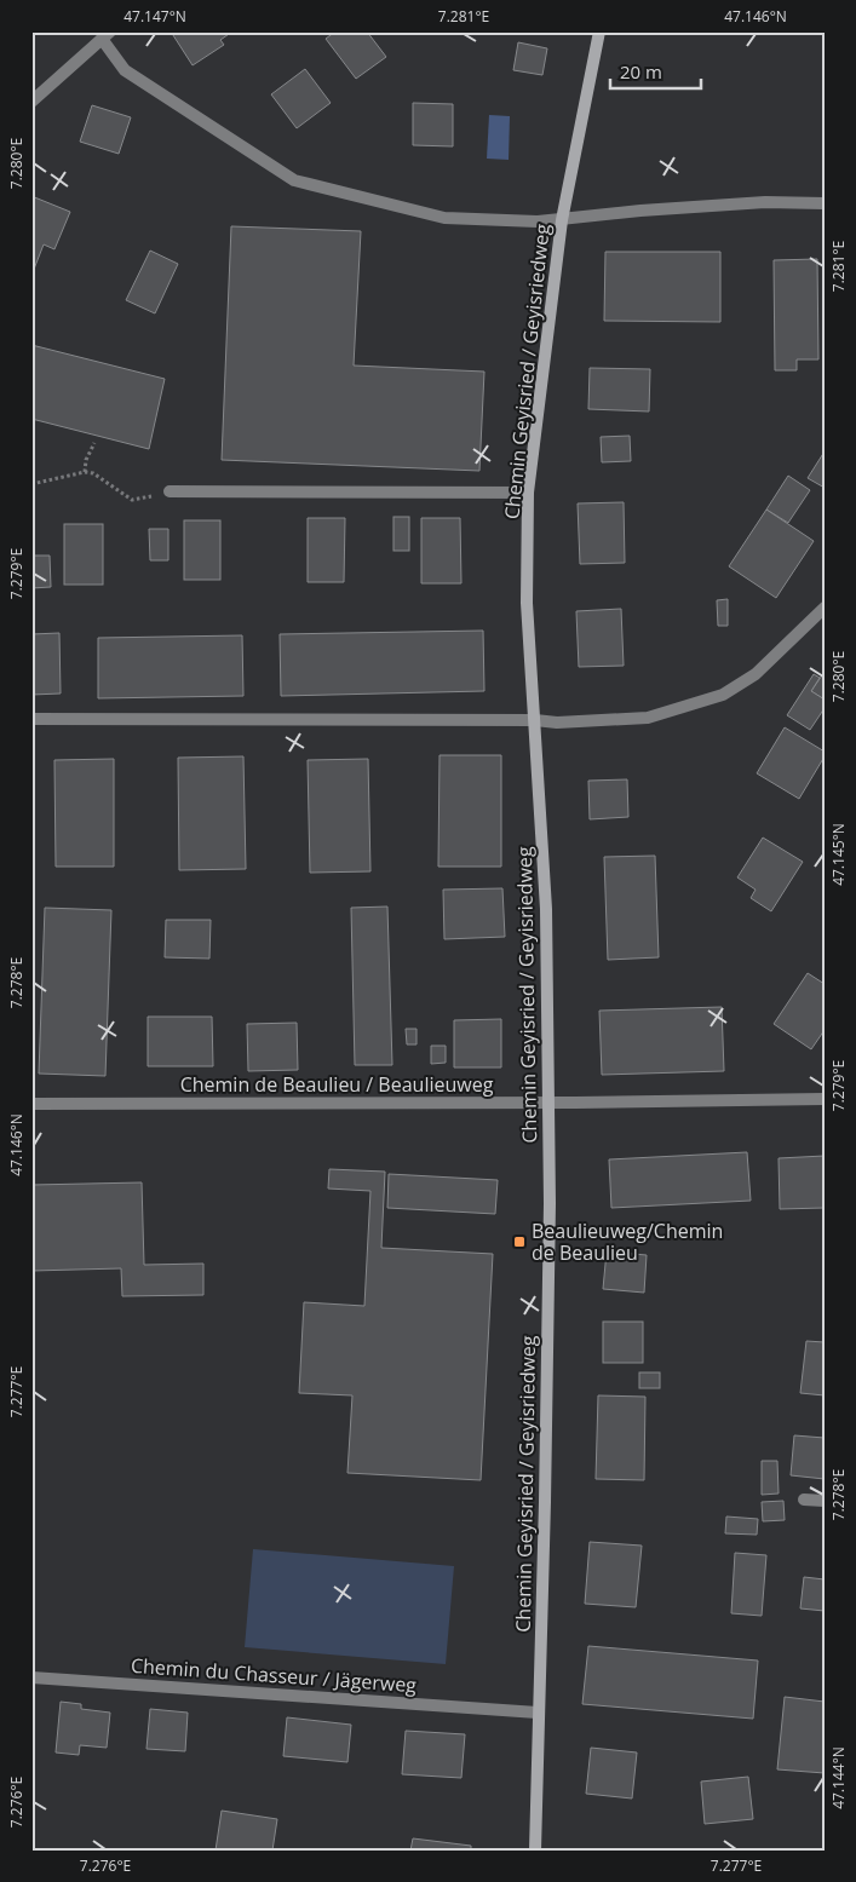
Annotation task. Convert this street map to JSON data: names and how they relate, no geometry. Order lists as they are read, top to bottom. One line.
{"streets":{"street":["Chemin Geyisried / Geyisriedweg","Chemin de Beaulieu / Beaulieuweg","Chemin du Chasseur / Jägerweg"]},"crossings":[["Chemin Geyisried / Geyisriedweg","Chemin de Beaulieu / Beaulieuweg"],["Chemin Geyisried / Geyisriedweg","Chemin du Chasseur / Jägerweg"]],"places":{"transit":["Beaulieuweg/Chemin de Beaulieu"]},"scale_bar":"20 m","coordinates":["47.147°N","7.281°E","47.146°N","7.280°E","7.279°E","47.145°N","7.278°E","7.277°E","47.144°N","7.276°E"]}
